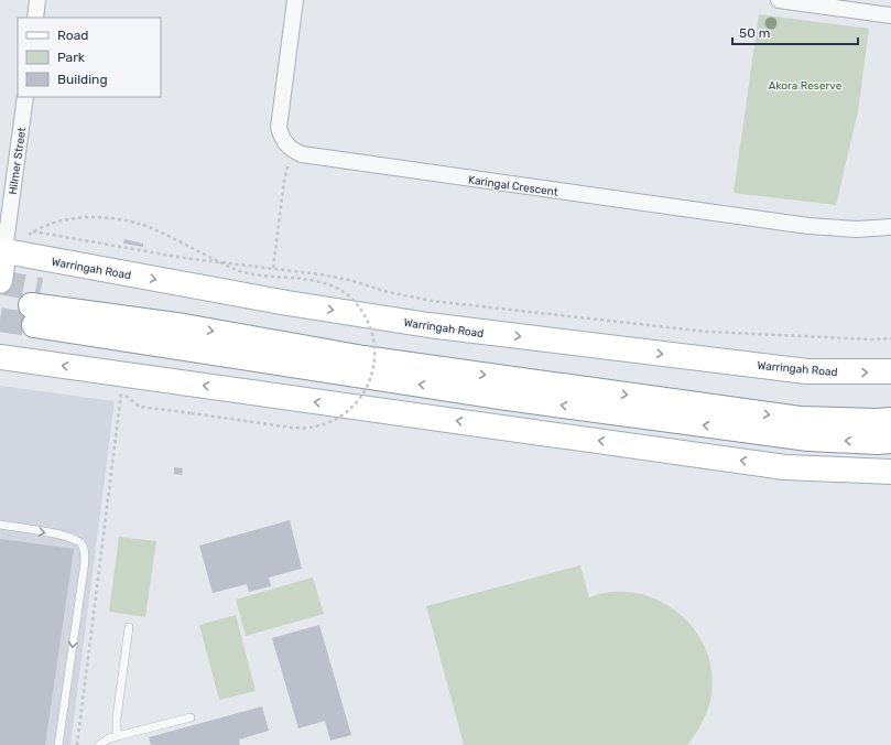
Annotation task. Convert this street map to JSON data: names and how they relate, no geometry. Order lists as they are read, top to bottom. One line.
{"streets":{"main road":["Warringah Road"],"street":["Hilmer Street","Karingal Crescent"]},"crossings":[["Hilmer Street","Warringah Road"]],"parks":["Akora Reserve"],"legend":["Road","Park","Building"],"scale_bar":"50 m"}
